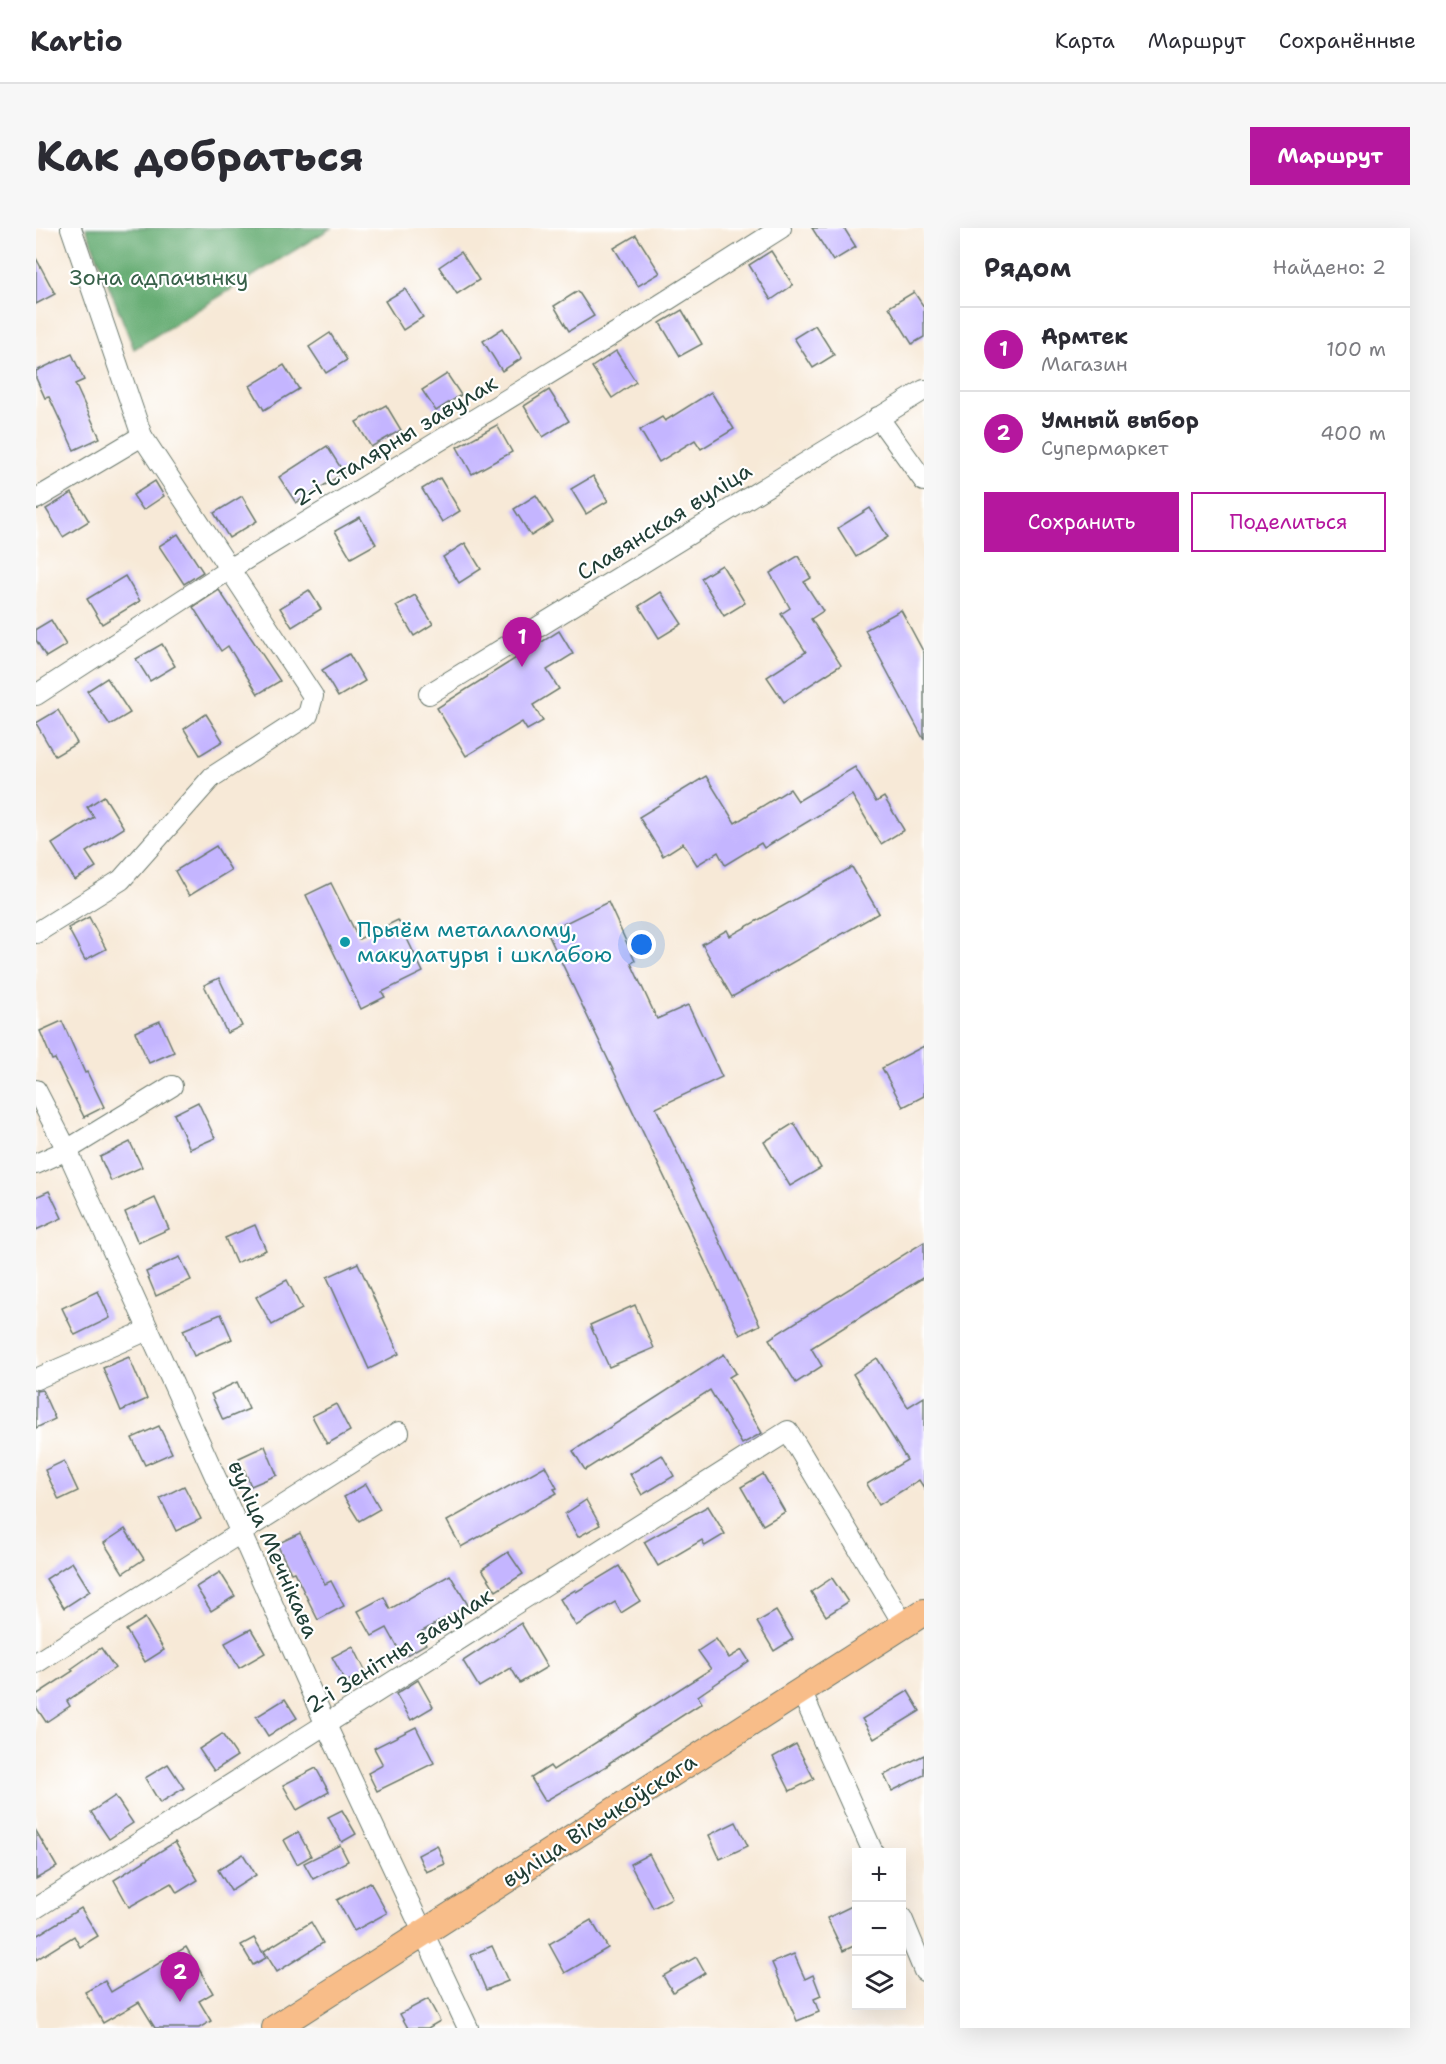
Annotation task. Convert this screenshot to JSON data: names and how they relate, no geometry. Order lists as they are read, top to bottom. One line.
{"streets":{"main road":["вуліца Вільчкоўскага"],"street":["2-і Сталярны завулак","Славянская вуліца","вуліца Мечнікава","2-і Зенітны завулак"]},"crossings":[["вуліца Мечнікава","2-і Зенітны завулак"],["вуліца Мечнікава","вуліца Вільчкоўскага"],["2-і Зенітны завулак","вуліца Вільчкоўскага"]],"parks":["Зона адпачынку"],"places":["Прыём металалому, макулатуры і шклабою"],"page":{"header":"Kartio","nav":["Карта","Маршрут","Сохранённые"],"buttons":["Маршрут",["Сохранить","Поделиться"]],"title":"Как добраться","heading":["Рядом","Найдено: 2"],"list":[{"mark":"1","name":"Армтек","note":"Магазин","value":"100 m"},{"mark":"2","name":"Умный выбор","note":"Супермаркет","value":"400 m"}],"pins":["1","2"],"map_buttons":["+","−"]}}
